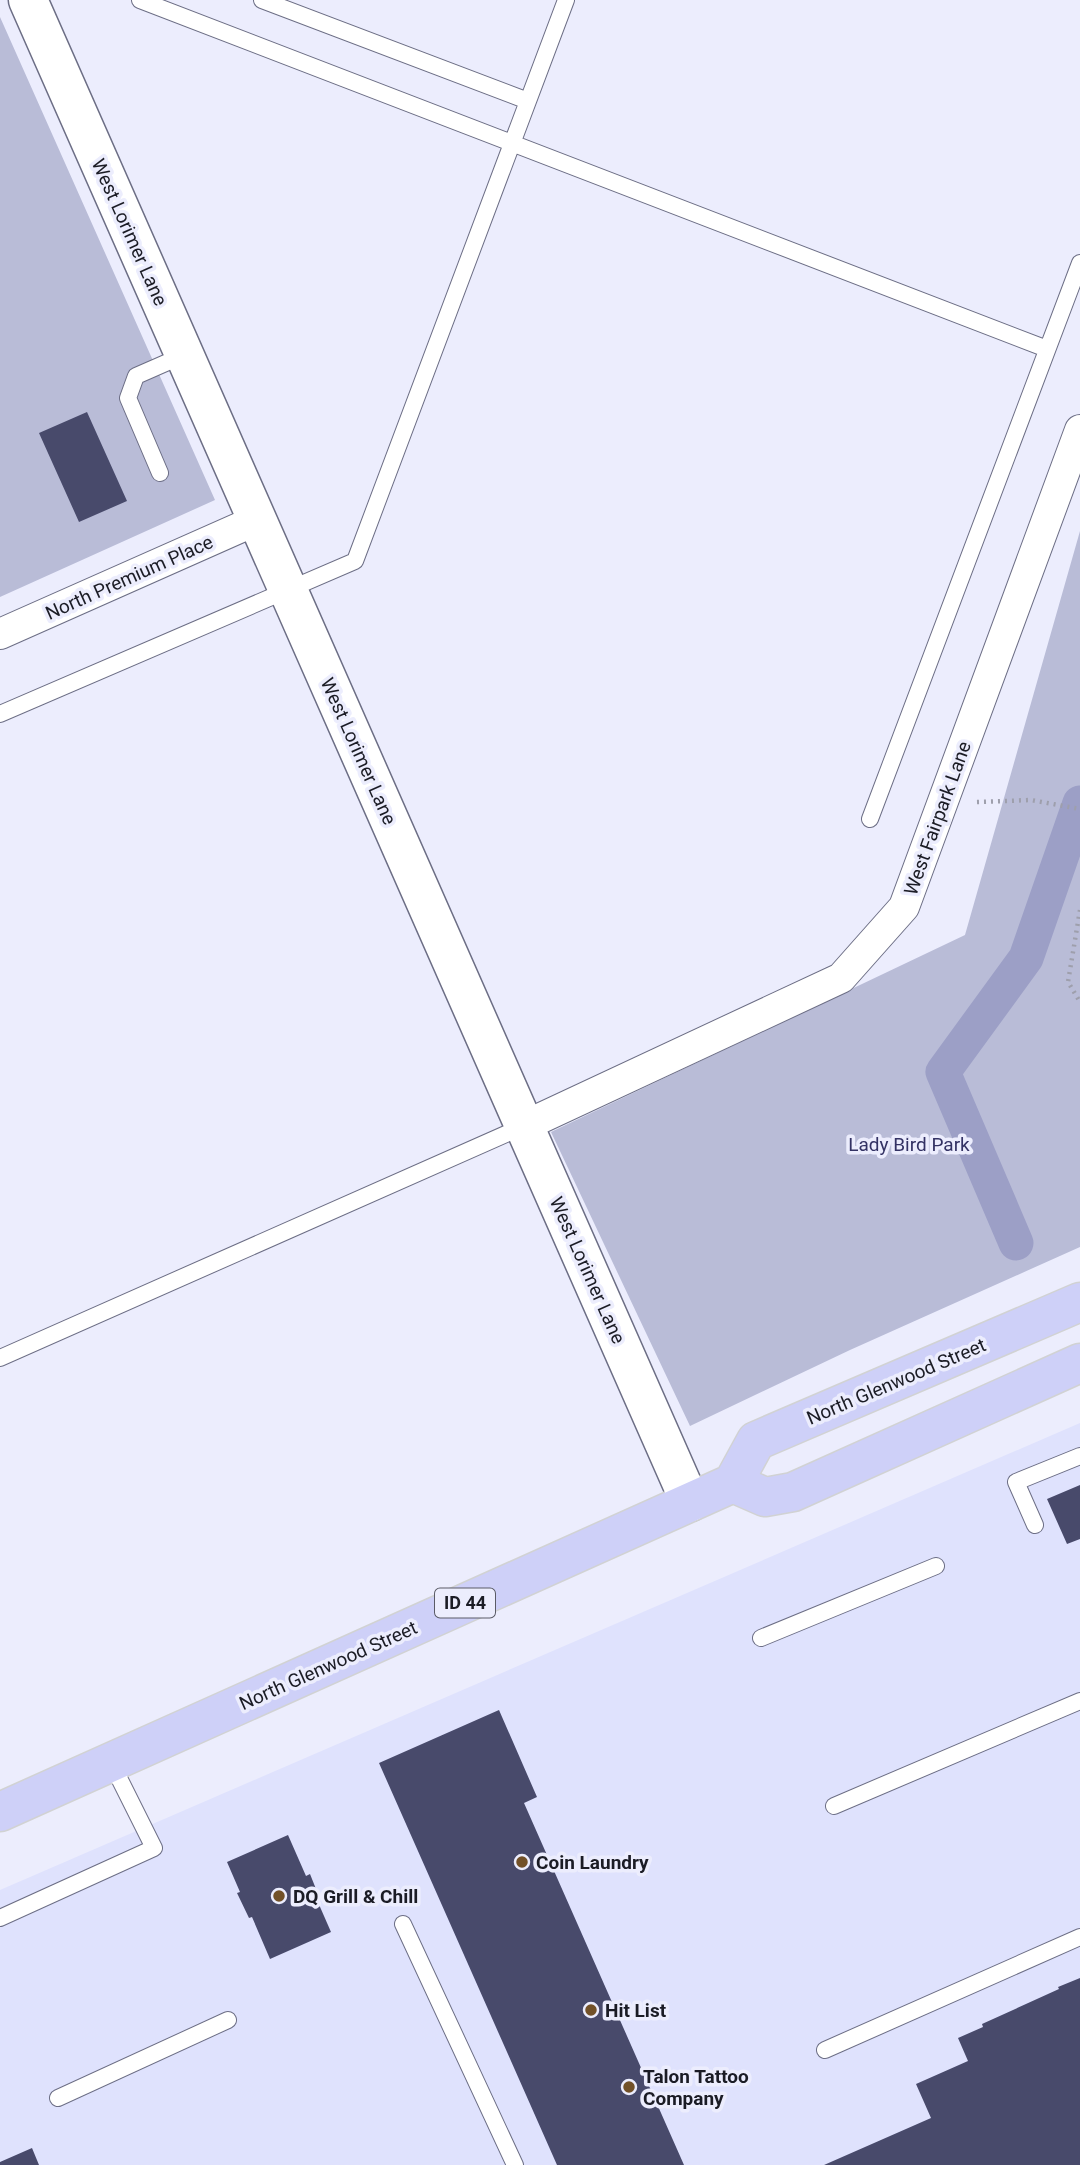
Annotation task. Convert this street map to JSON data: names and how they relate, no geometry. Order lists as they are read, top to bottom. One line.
{"streets":{"main road":["North Glenwood Street","ID 44"],"street":["West Lorimer Lane","North Premium Place","West Fairpark Lane"]},"crossings":[["West Lorimer Lane","North Premium Place"],["West Lorimer Lane","West Fairpark Lane"],["West Lorimer Lane","North Glenwood Street"]],"parks":["Lady Bird Park"],"places":["Coin Laundry","DQ Grill & Chill","Hit List","Talon Tattoo Company"]}
